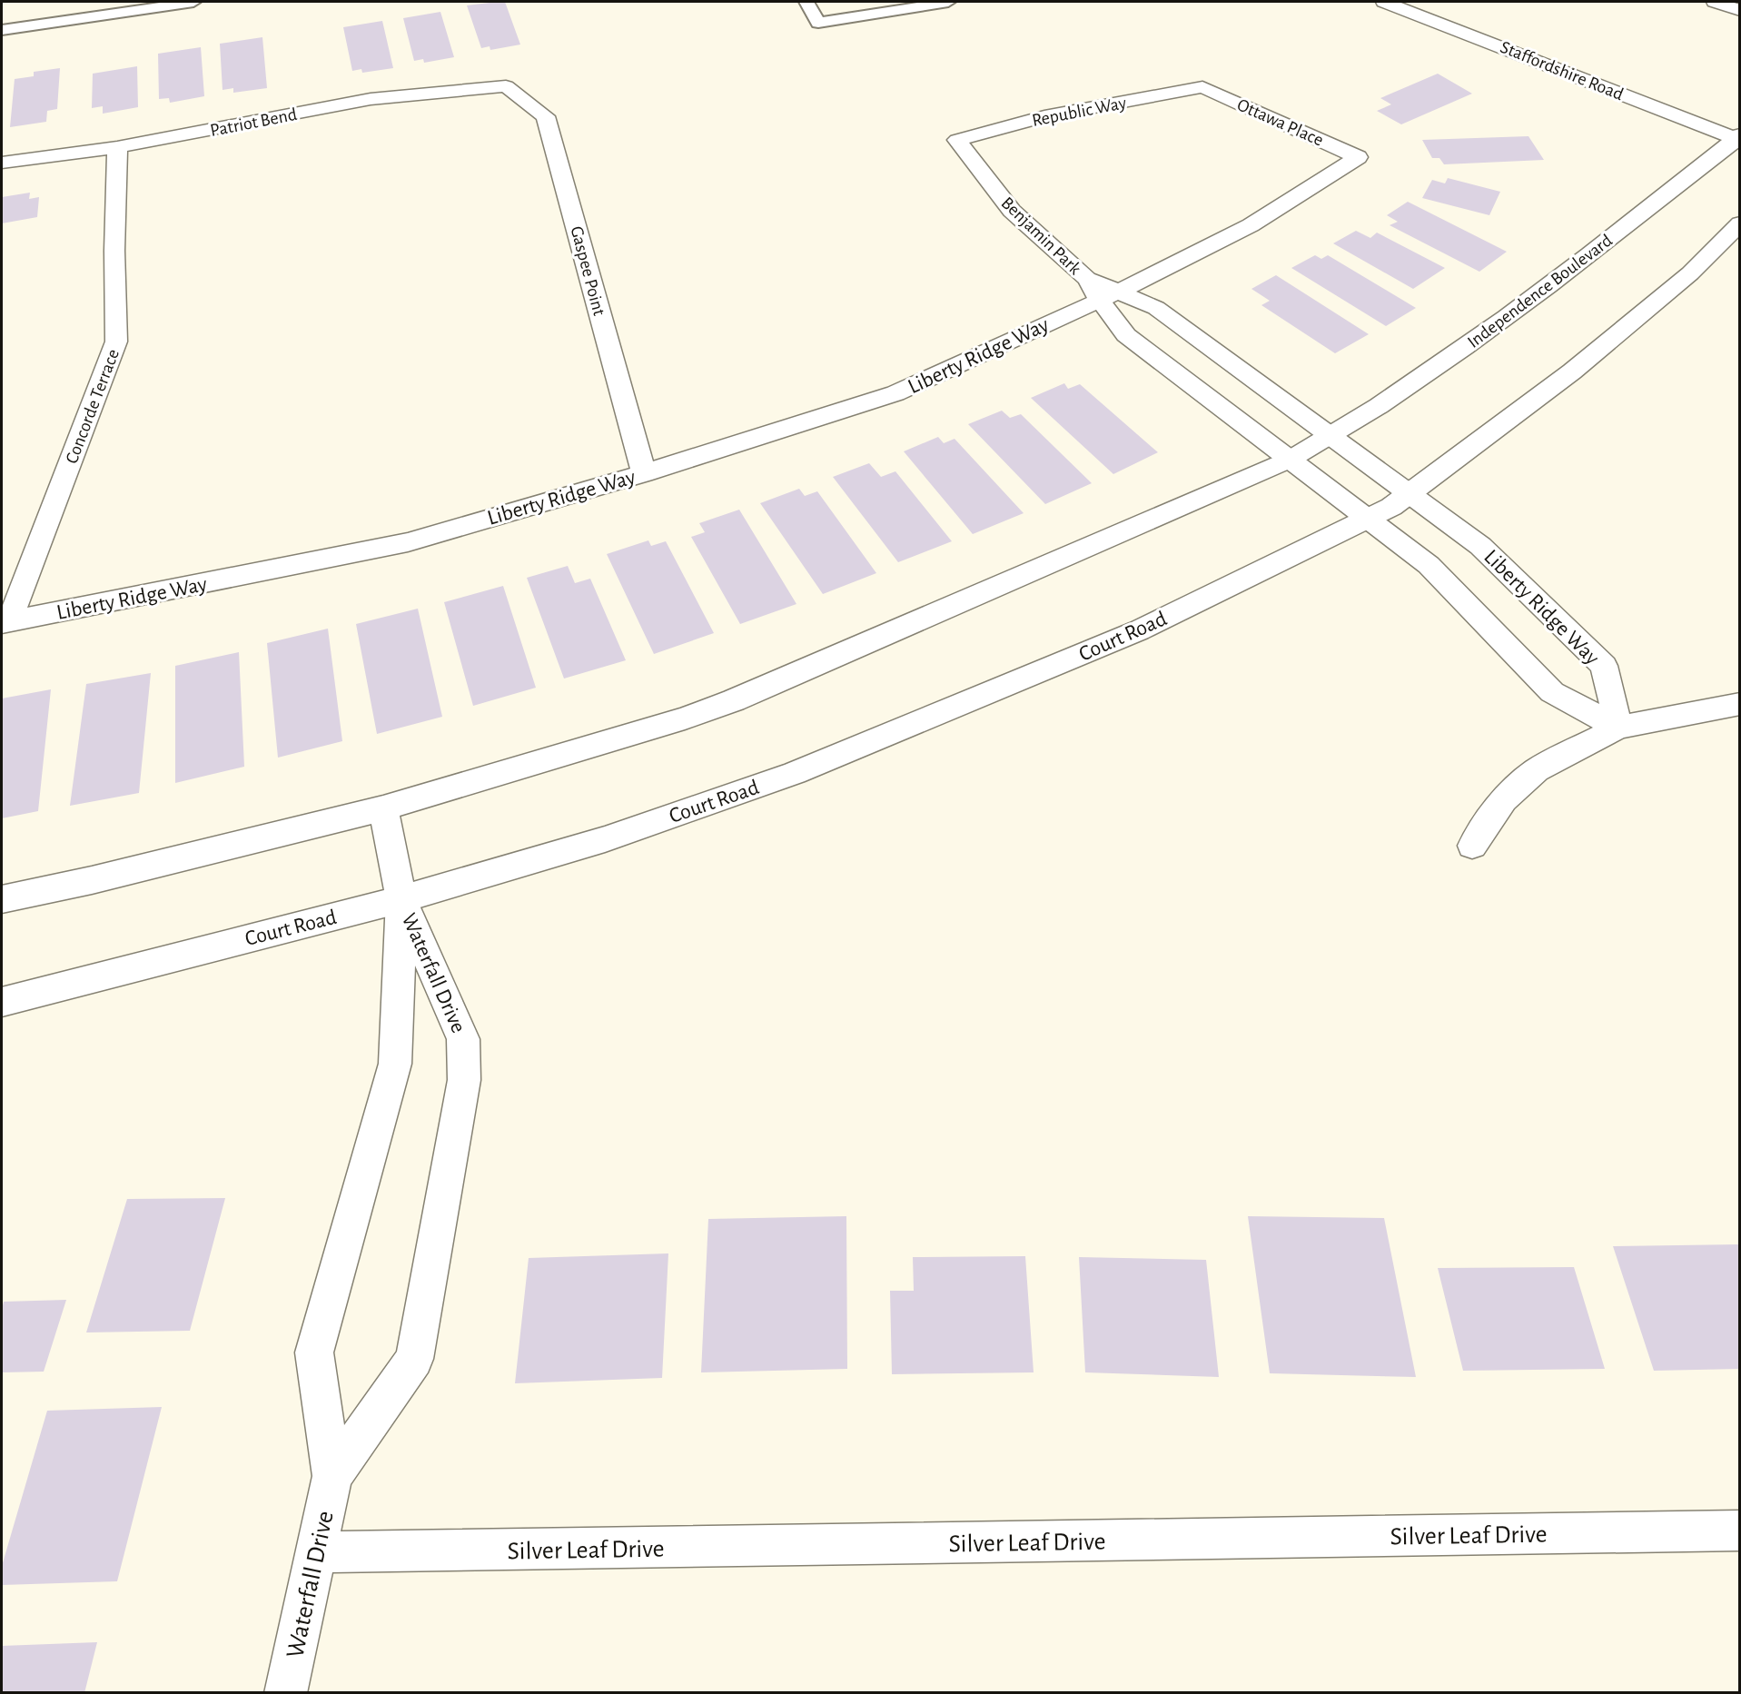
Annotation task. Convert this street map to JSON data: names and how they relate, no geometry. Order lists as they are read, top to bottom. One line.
{"streets":{"street":["Staffordshire Road","Republic Way","Patriot Bend","Ottawa Place","Benjamin Park","Gaspee Point","Independence Boulevard","Liberty Ridge Way","Concorde Terrace","Court Road","Waterfall Drive","Silver Leaf Drive"]},"crossings":[["Staffordshire Road","Independence Boulevard"],["Republic Way","Ottawa Place"],["Republic Way","Benjamin Park"],["Patriot Bend","Gaspee Point"],["Patriot Bend","Concorde Terrace"],["Ottawa Place","Liberty Ridge Way"],["Benjamin Park","Liberty Ridge Way"],["Gaspee Point","Liberty Ridge Way"],["Independence Boulevard","Liberty Ridge Way"],["Liberty Ridge Way","Concorde Terrace"],["Liberty Ridge Way","Court Road"],["Court Road","Waterfall Drive"],["Waterfall Drive","Silver Leaf Drive"]]}
